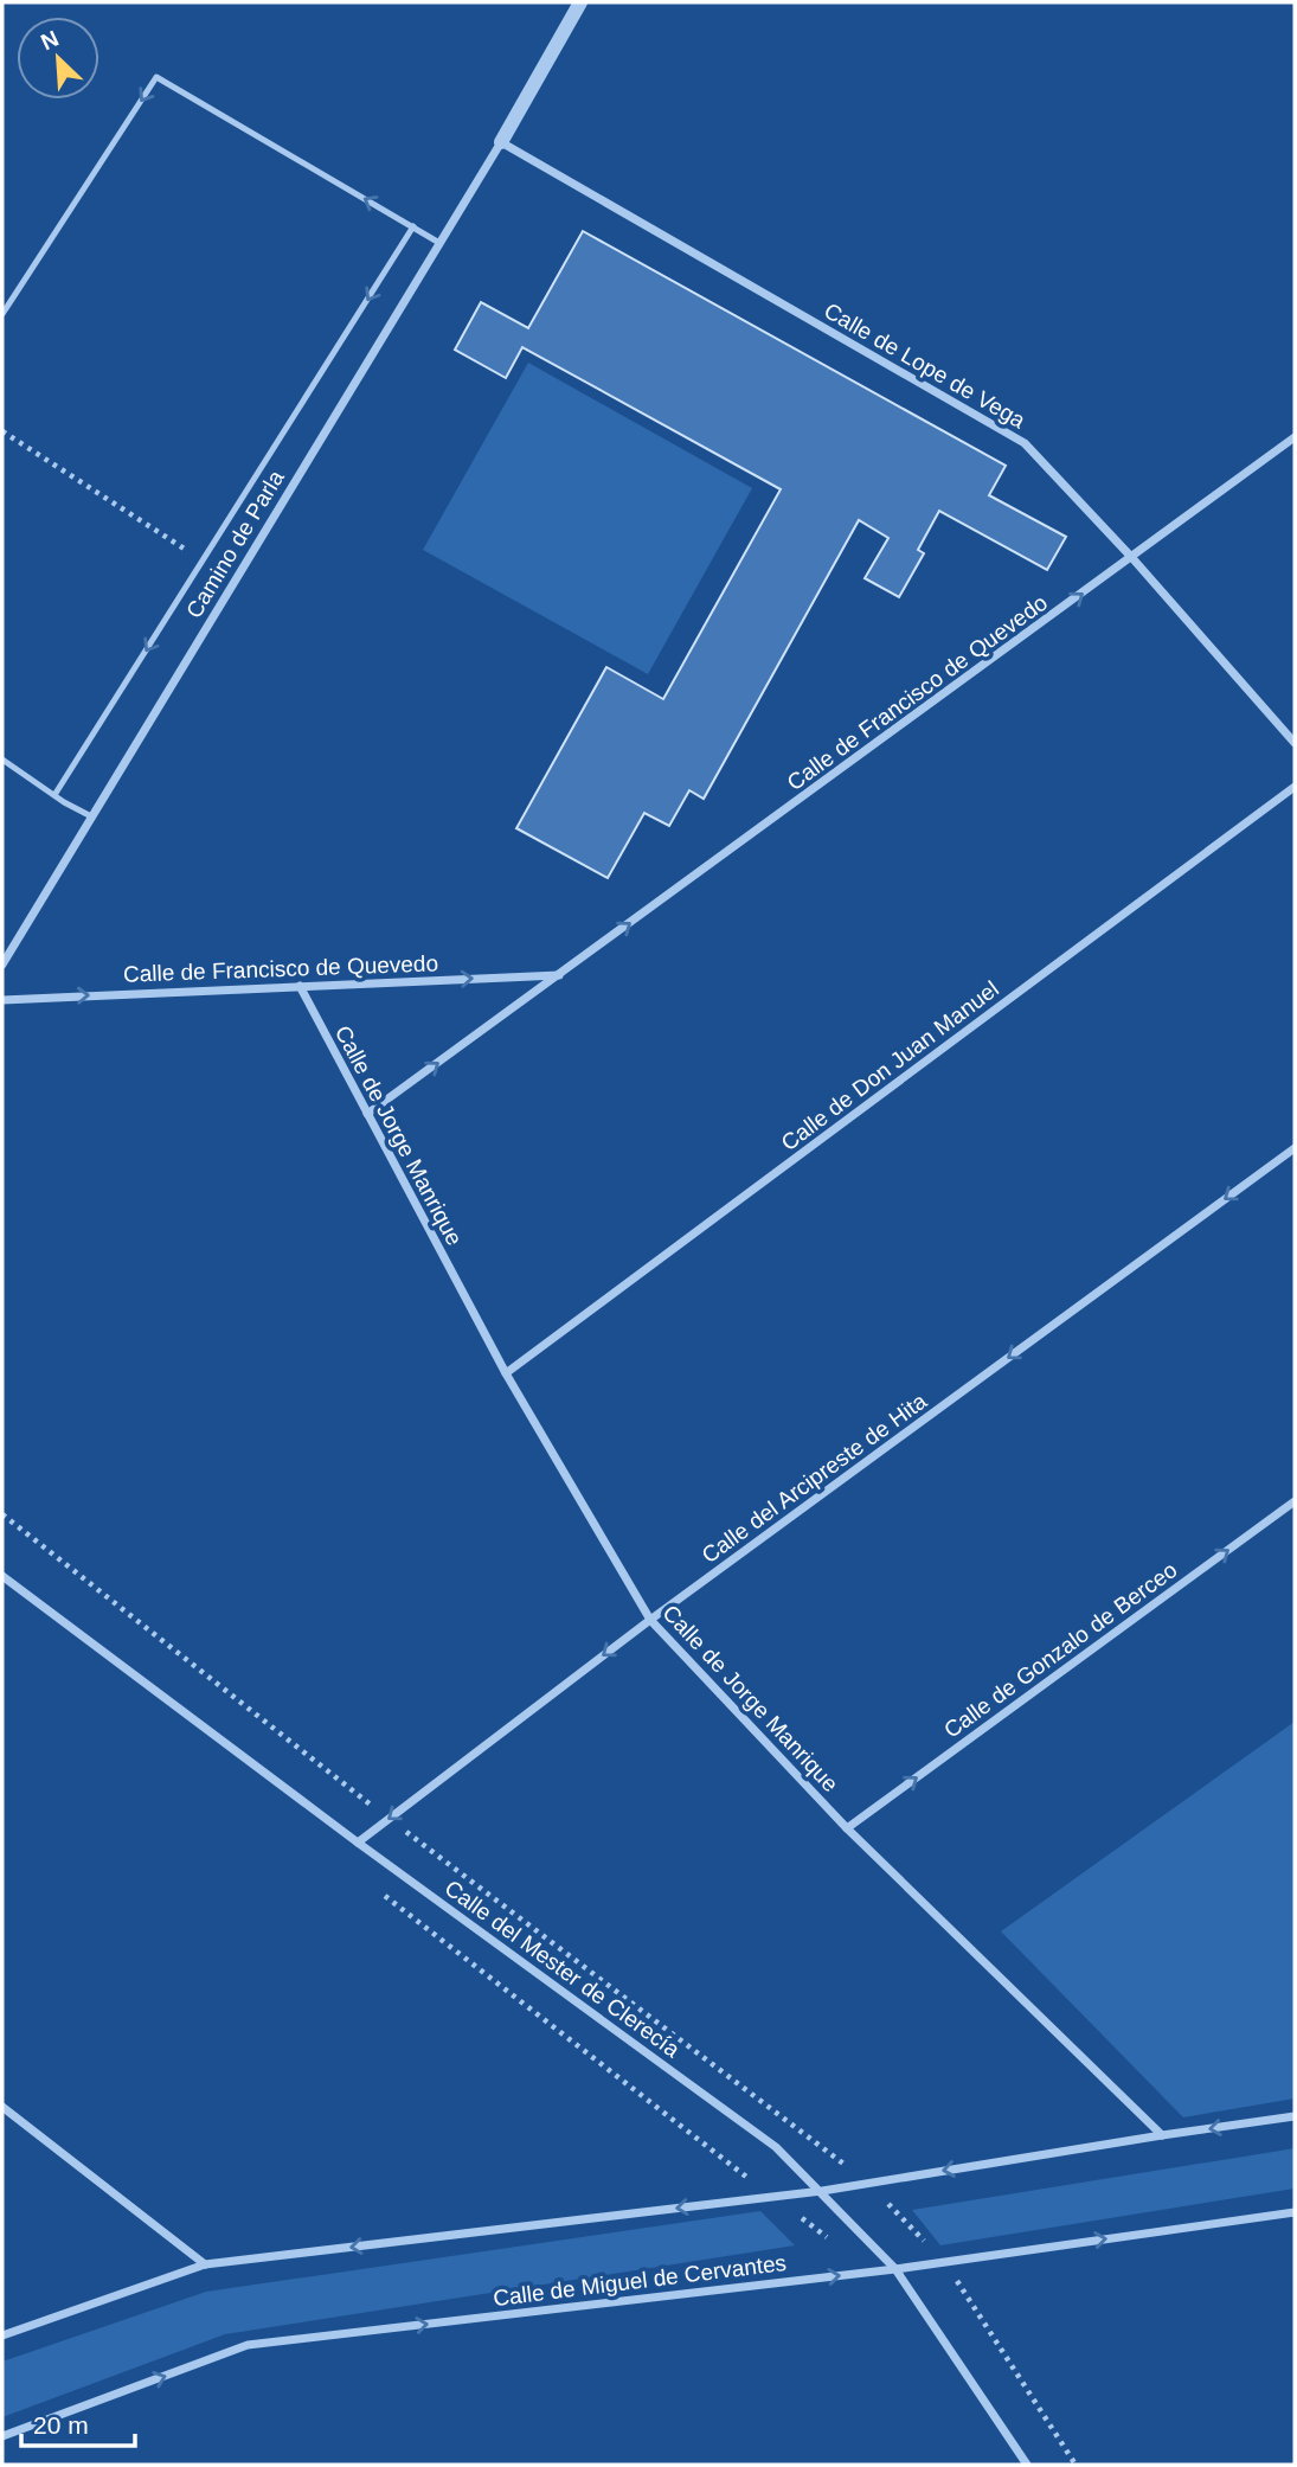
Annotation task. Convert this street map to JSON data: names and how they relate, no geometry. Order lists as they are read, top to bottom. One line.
{"streets":{"street":["Calle de Lope de Vega","Camino de Parla","Calle de Francisco de Quevedo","Calle de Don Juan Manuel","Calle de Jorge Manrique","Calle del Arcipreste de Hita","Calle de Gonzalo de Berceo","Calle del Mester de Clerecía","Calle de Miguel de Cervantes"]},"crossings":[["Calle de Lope de Vega","Camino de Parla"],["Calle de Lope de Vega","Calle de Francisco de Quevedo"],["Calle de Francisco de Quevedo","Calle de Jorge Manrique"],["Calle de Don Juan Manuel","Calle de Jorge Manrique"],["Calle de Jorge Manrique","Calle del Arcipreste de Hita"],["Calle de Jorge Manrique","Calle de Gonzalo de Berceo"],["Calle del Arcipreste de Hita","Calle del Mester de Clerecía"],["Calle del Mester de Clerecía","Calle de Miguel de Cervantes"]],"one_way":["Calle de Francisco de Quevedo","Calle del Arcipreste de Hita","Calle de Gonzalo de Berceo","Calle de Miguel de Cervantes"],"scale_bar":"20 m","north":"top left"}
